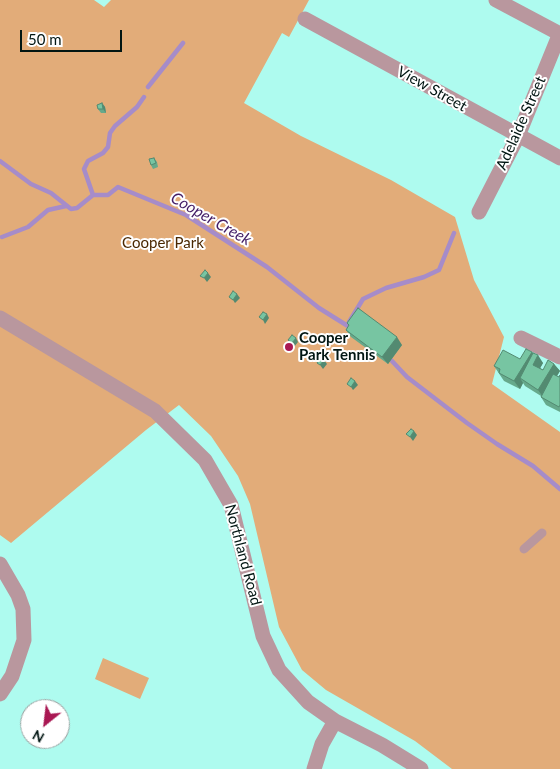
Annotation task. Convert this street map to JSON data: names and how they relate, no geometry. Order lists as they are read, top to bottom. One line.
{"streets":{"street":["View Street","Adelaide Street","Northland Road"]},"crossings":[["View Street","Adelaide Street"]],"water":["Cooper Creek"],"parks":["Cooper Park"],"places":["Cooper Park Tennis"],"scale_bar":"50 m","north":"bottom left"}
